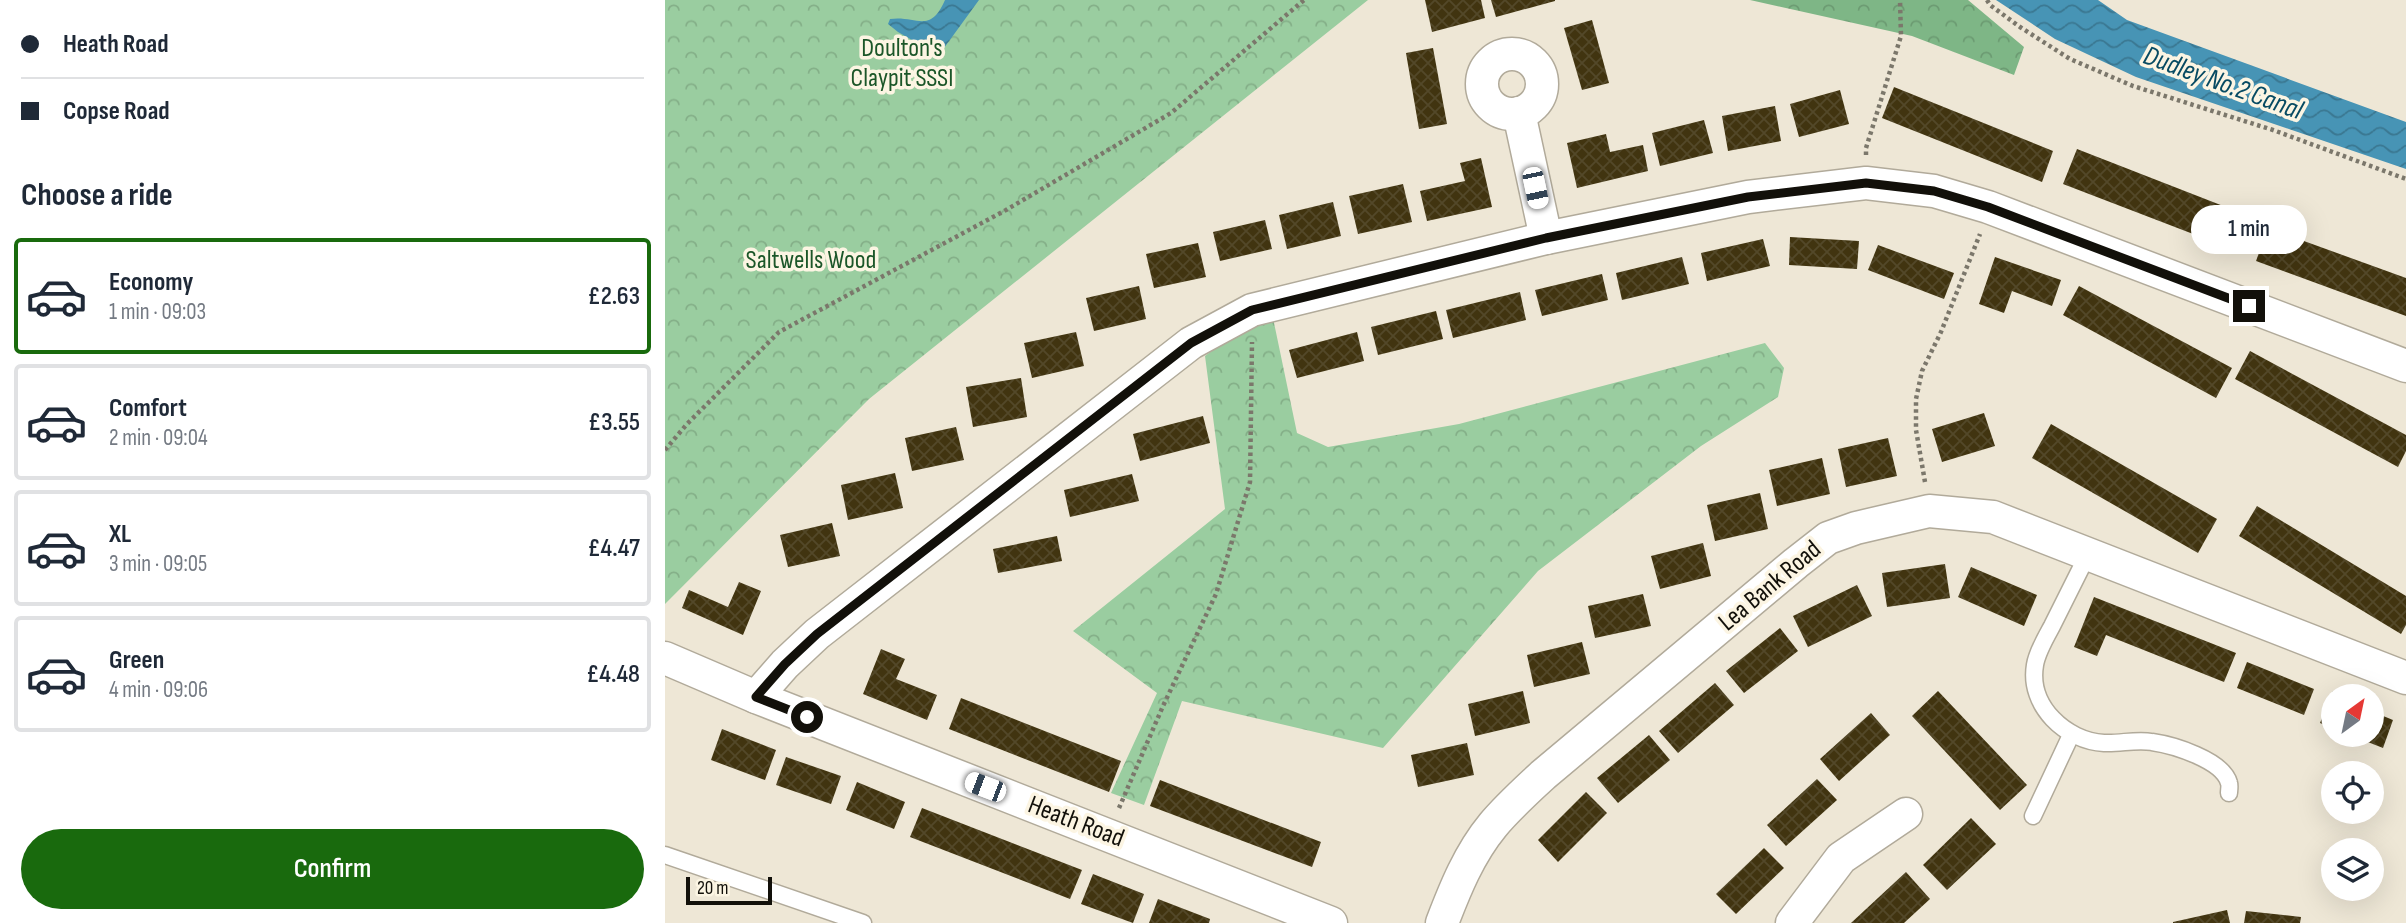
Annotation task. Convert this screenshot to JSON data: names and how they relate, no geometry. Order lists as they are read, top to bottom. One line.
{"streets":{"street":["Lea Bank Road","Heath Road"]},"water":["Dudley No.2 Canal"],"parks":["Doulton's Claypit SSSI","Saltwells Wood"],"scale_bar":"20 m","north":"top right","page":{"banner":["Heath Road","Copse Road"],"heading":"Choose a ride","bubble":"1 min","list":[{"name":"Economy","note":"1 min · 09:03","value":"£2.63"},{"name":"Comfort","note":"2 min · 09:04","value":"£3.55"},{"name":"XL","note":"3 min · 09:05","value":"£4.47"},{"name":"Green","note":"4 min · 09:06","value":"£4.48"}],"buttons":"Confirm","scale":"20 m"}}
